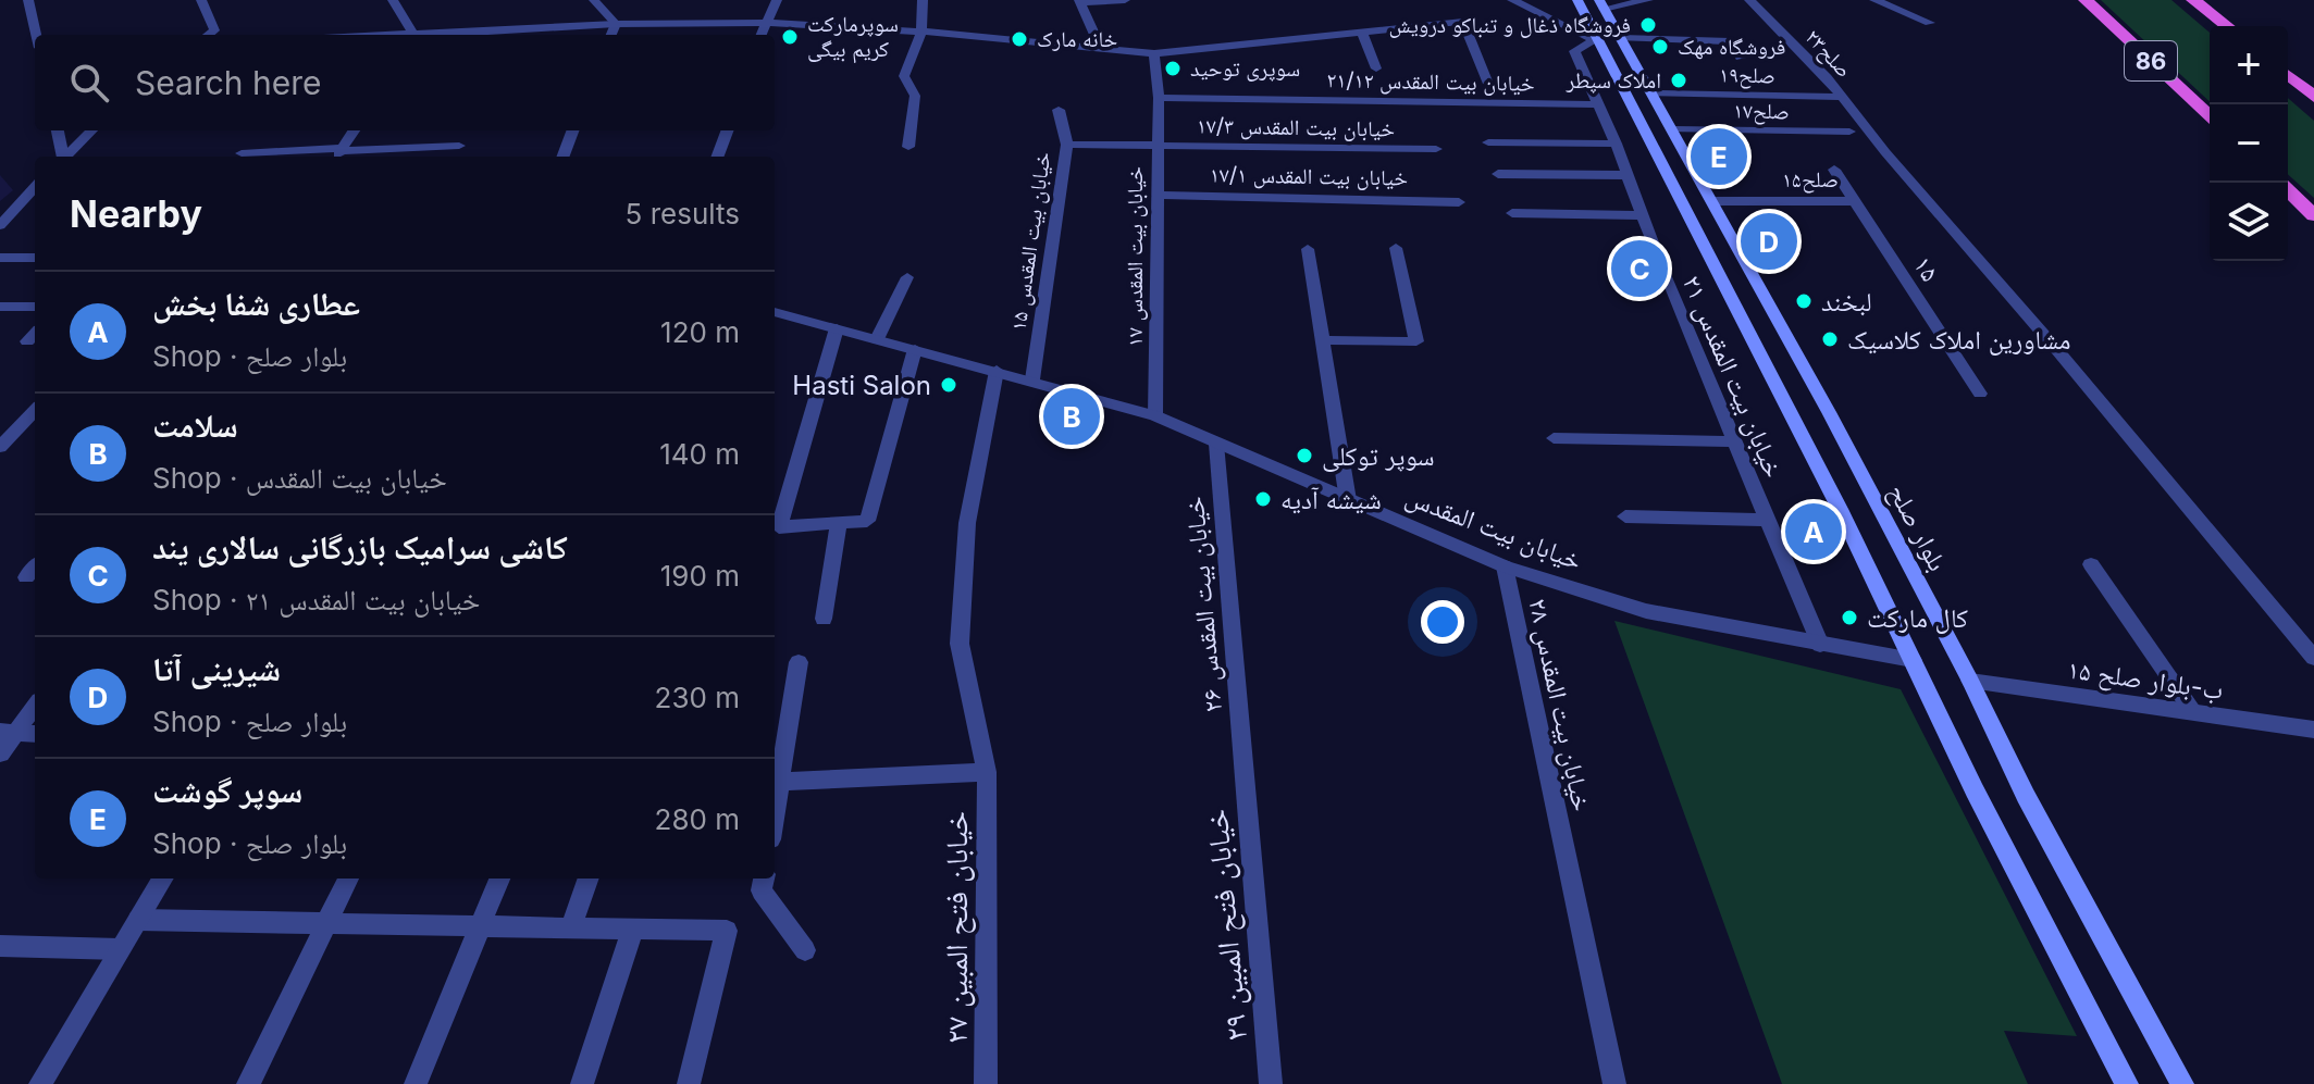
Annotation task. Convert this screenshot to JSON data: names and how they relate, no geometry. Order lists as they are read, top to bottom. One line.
{"streets":{"highway":["86"],"main road":["بلوار صلح"],"street":["صلح۲۳","صلح۱۹","خیابان بیت المقدس ۲۱/۱۲","صلح۱۷","خیابان بیت المقدس ۱۷/۳","خیابان بیت المقدس ۱۷/۱","صلح۱۵","خیابان بیت المقدس ۱۵","خیابان بیت المقدس ۱۷","۱۵","خیابان بیت المقدس ۲۱","خیابان بیت المقدس","خیابان بیت المقدس ۲۶","۱۵ ب-بلوار صلح","خیابان بیت المقدس ۲۸","خیابان فتح المبین ۲۹","خیابان فتح المبین ۲۷"]},"crossings":[["صلح۲۳","صلح۱۹"],["صلح۱۹","بلوار صلح"],["خیابان بیت المقدس ۲۱/۱۲","خیابان بیت المقدس ۱۷"],["خیابان بیت المقدس ۲۱/۱۲","خیابان بیت المقدس ۲۱"],["صلح۱۷","بلوار صلح"],["خیابان بیت المقدس ۱۷/۳","خیابان بیت المقدس ۱۵"],["خیابان بیت المقدس ۱۷/۳","خیابان بیت المقدس ۱۷"],["خیابان بیت المقدس ۱۷/۱","خیابان بیت المقدس ۱۷"],["صلح۱۵","۱۵"],["صلح۱۵","بلوار صلح"],["خیابان بیت المقدس ۱۵","خیابان بیت المقدس"],["خیابان بیت المقدس ۱۷","خیابان بیت المقدس"],["خیابان بیت المقدس ۲۱","خیابان بیت المقدس"],["بلوار صلح","۱۵ ب-بلوار صلح"],["خیابان بیت المقدس","خیابان بیت المقدس ۲۶"],["خیابان بیت المقدس","خیابان بیت المقدس ۲۸"],["خیابان بیت المقدس","خیابان فتح المبین ۲۷"],["خیابان بیت المقدس ۲۶","خیابان فتح المبین ۲۹"]],"places":["فروشگاه ذغال و تنباکو درویش","سوپرمارکت کریم بیگی","خانه مارک","فروشگاه مهک","سوپری توحید","املاک سپطر","لبخند","مشاورین املاک کلاسیک","Hasti Salon","سوپر توکلی","شیشه آدیه","کال مارکت"],"page":{"map_buttons":["+","−"],"search":"Search here","pins":["E","D","C","B","A"],"heading":["Nearby","5 results"],"list":[{"mark":"A","name":"عطاری شفا بخش","note":"Shop · بلوار صلح","value":"120 m"},{"mark":"B","name":"سلامت","note":"Shop · خیابان بیت المقدس","value":"140 m"},{"mark":"C","name":"کاشی سرامیک بازرگانی سالاری یند","note":"Shop · خیابان بیت المقدس ۲۱","value":"190 m"},{"mark":"D","name":"شیرینی آتا","note":"Shop · بلوار صلح","value":"230 m"},{"mark":"E","name":"سوپر گوشت","note":"Shop · بلوار صلح","value":"280 m"}]}}
